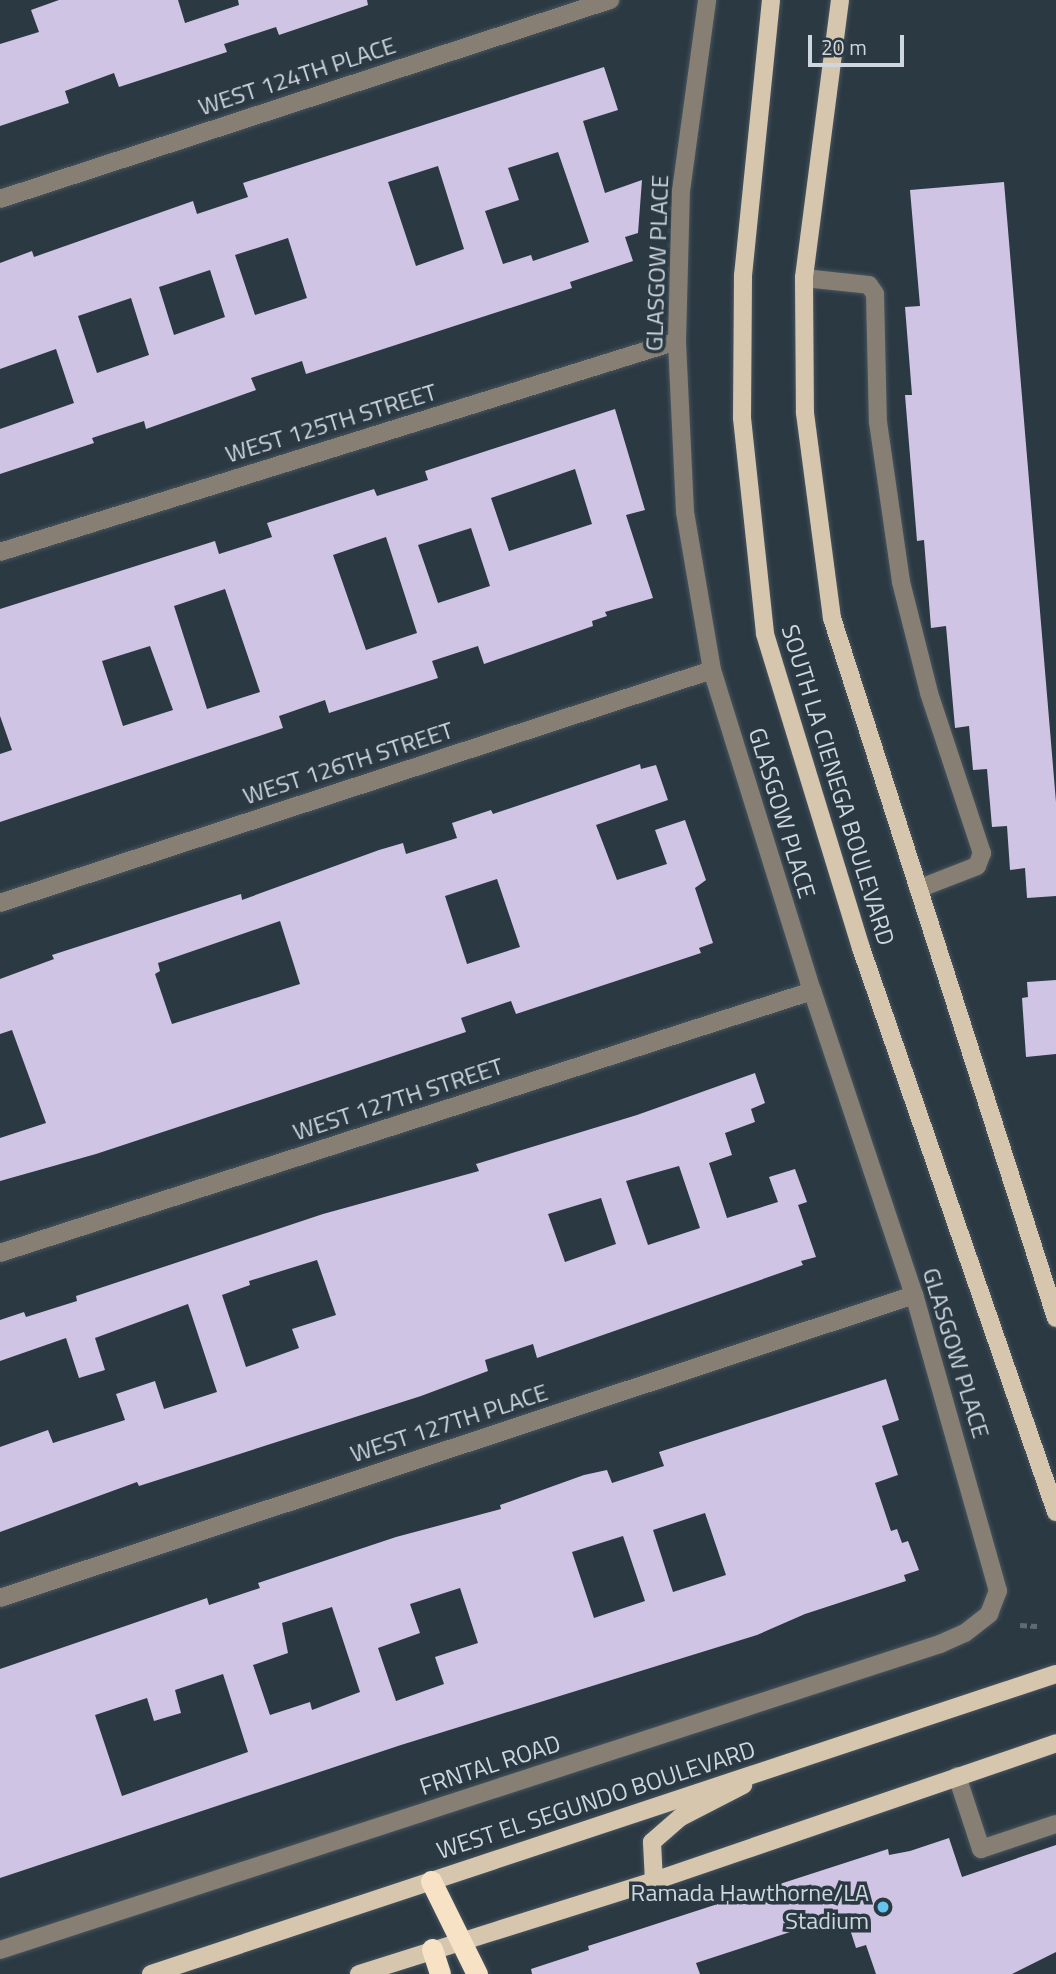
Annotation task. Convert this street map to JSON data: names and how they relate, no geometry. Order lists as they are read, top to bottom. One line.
{"streets":{"main road":["SOUTH LA CIENEGA BOULEVARD","WEST EL SEGUNDO BOULEVARD"],"street":["WEST 124TH PLACE","GLASGOW PLACE","WEST 125TH STREET","WEST 126TH STREET","WEST 127TH STREET","WEST 127TH PLACE","FRNTAL ROAD"]},"crossings":[["GLASGOW PLACE","WEST 125TH STREET"],["GLASGOW PLACE","WEST 126TH STREET"],["GLASGOW PLACE","WEST 127TH STREET"],["GLASGOW PLACE","WEST 127TH PLACE"],["GLASGOW PLACE","FRNTAL ROAD"]],"places":["Ramada Hawthorne/LA Stadium"],"scale_bar":"20 m"}
